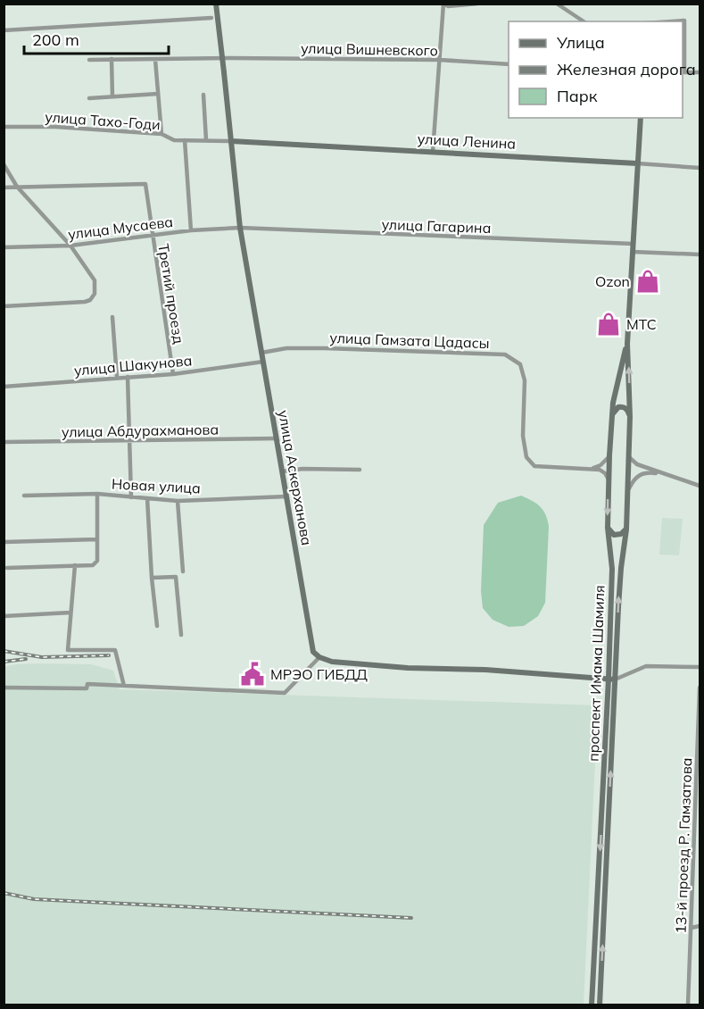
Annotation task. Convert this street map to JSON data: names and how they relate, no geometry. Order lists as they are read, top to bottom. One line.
{"streets":{"main road":["улица Ленина","улица Аскерханова","проспект Имама Шамиля"],"street":["улица Вишневского","улица Тахо-Годи","улица Гагарина","улица Мусаева","Третий проезд","улица Гамзата Цадасы","улица Шакунова","улица Абдурахманова","Новая улица","13-й проезд Р. Гамзатова"]},"crossings":[["улица Тахо-Годи","улица Ленина"],["улица Тахо-Годи","улица Аскерханова"],["улица Ленина","улица Аскерханова"],["улица Ленина","проспект Имама Шамиля"],["улица Гагарина","улица Мусаева"],["улица Гагарина","улица Аскерханова"],["улица Гагарина","проспект Имама Шамиля"],["улица Мусаева","Третий проезд"],["улица Мусаева","улица Аскерханова"],["Третий проезд","улица Шакунова"],["улица Гамзата Цадасы","улица Аскерханова"],["улица Шакунова","улица Аскерханова"],["улица Абдурахманова","улица Аскерханова"],["улица Аскерханова","Новая улица"]],"places":{"shop":["Ozon","МТС"],"public building":["МРЭО ГИБДД"]},"legend":["Улица","Железная дорога","Парк"],"scale_bar":"200 m"}
